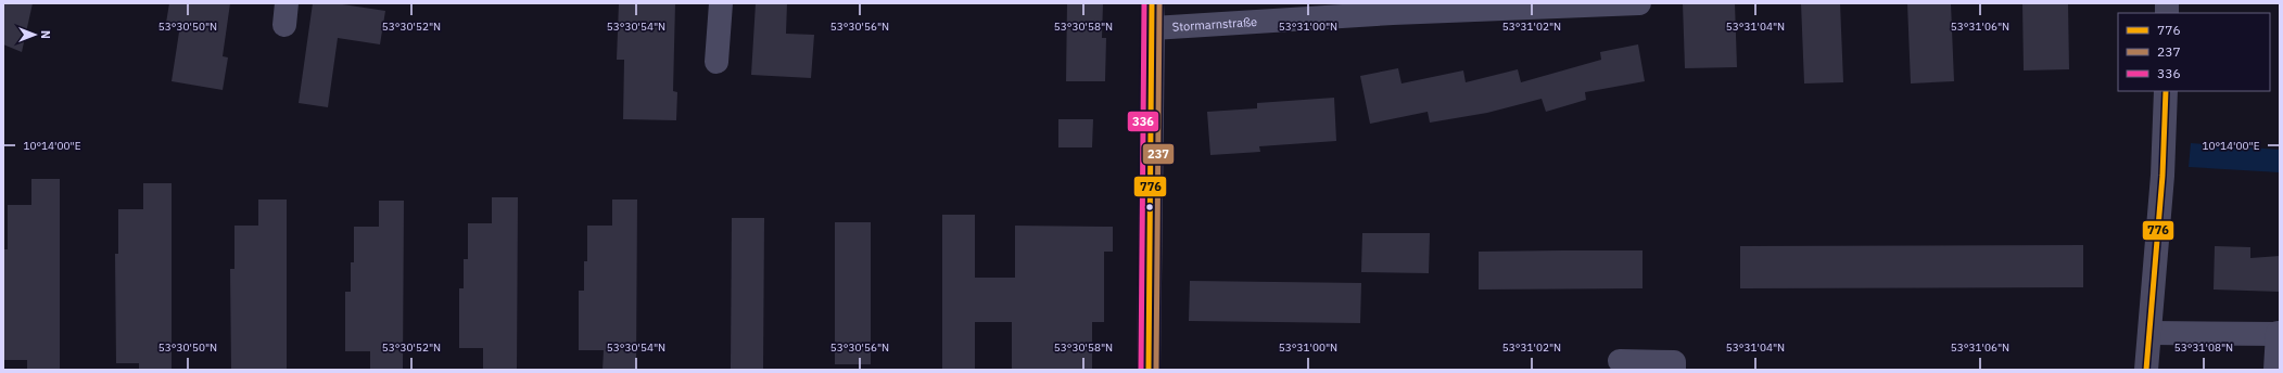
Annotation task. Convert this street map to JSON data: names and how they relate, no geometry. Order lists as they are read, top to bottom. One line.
{"streets":{"street":["Stormarnstraße"]},"lines":["transit line 776","transit line 237","transit line 336"],"legend":["776","237","336"],"north":"right","coordinates":["53°30'50\"N","53°30'52\"N","53°30'54\"N","53°30'56\"N","53°30'58\"N","53°31'00\"N","53°31'02\"N","53°31'04\"N","53°31'06\"N","10°14'00\"E","53°31'08\"N"]}
